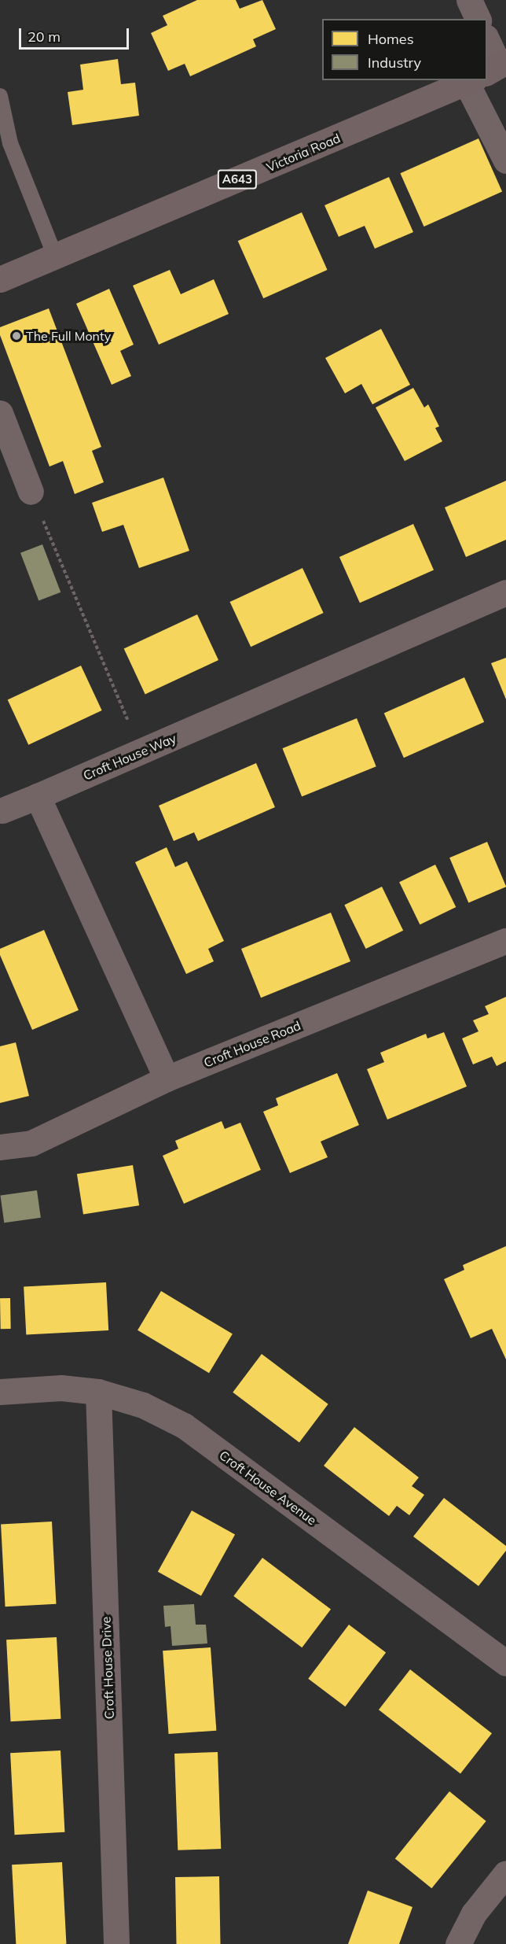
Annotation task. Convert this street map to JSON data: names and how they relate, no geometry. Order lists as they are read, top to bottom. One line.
{"streets":{"main road":["Victoria Road","A643"],"street":["Croft House Way","Croft House Road","Croft House Avenue","Croft House Drive"]},"crossings":[["Croft House Avenue","Croft House Drive"]],"places":["The Full Monty"],"legend":["Homes","Industry"],"scale_bar":"20 m"}
